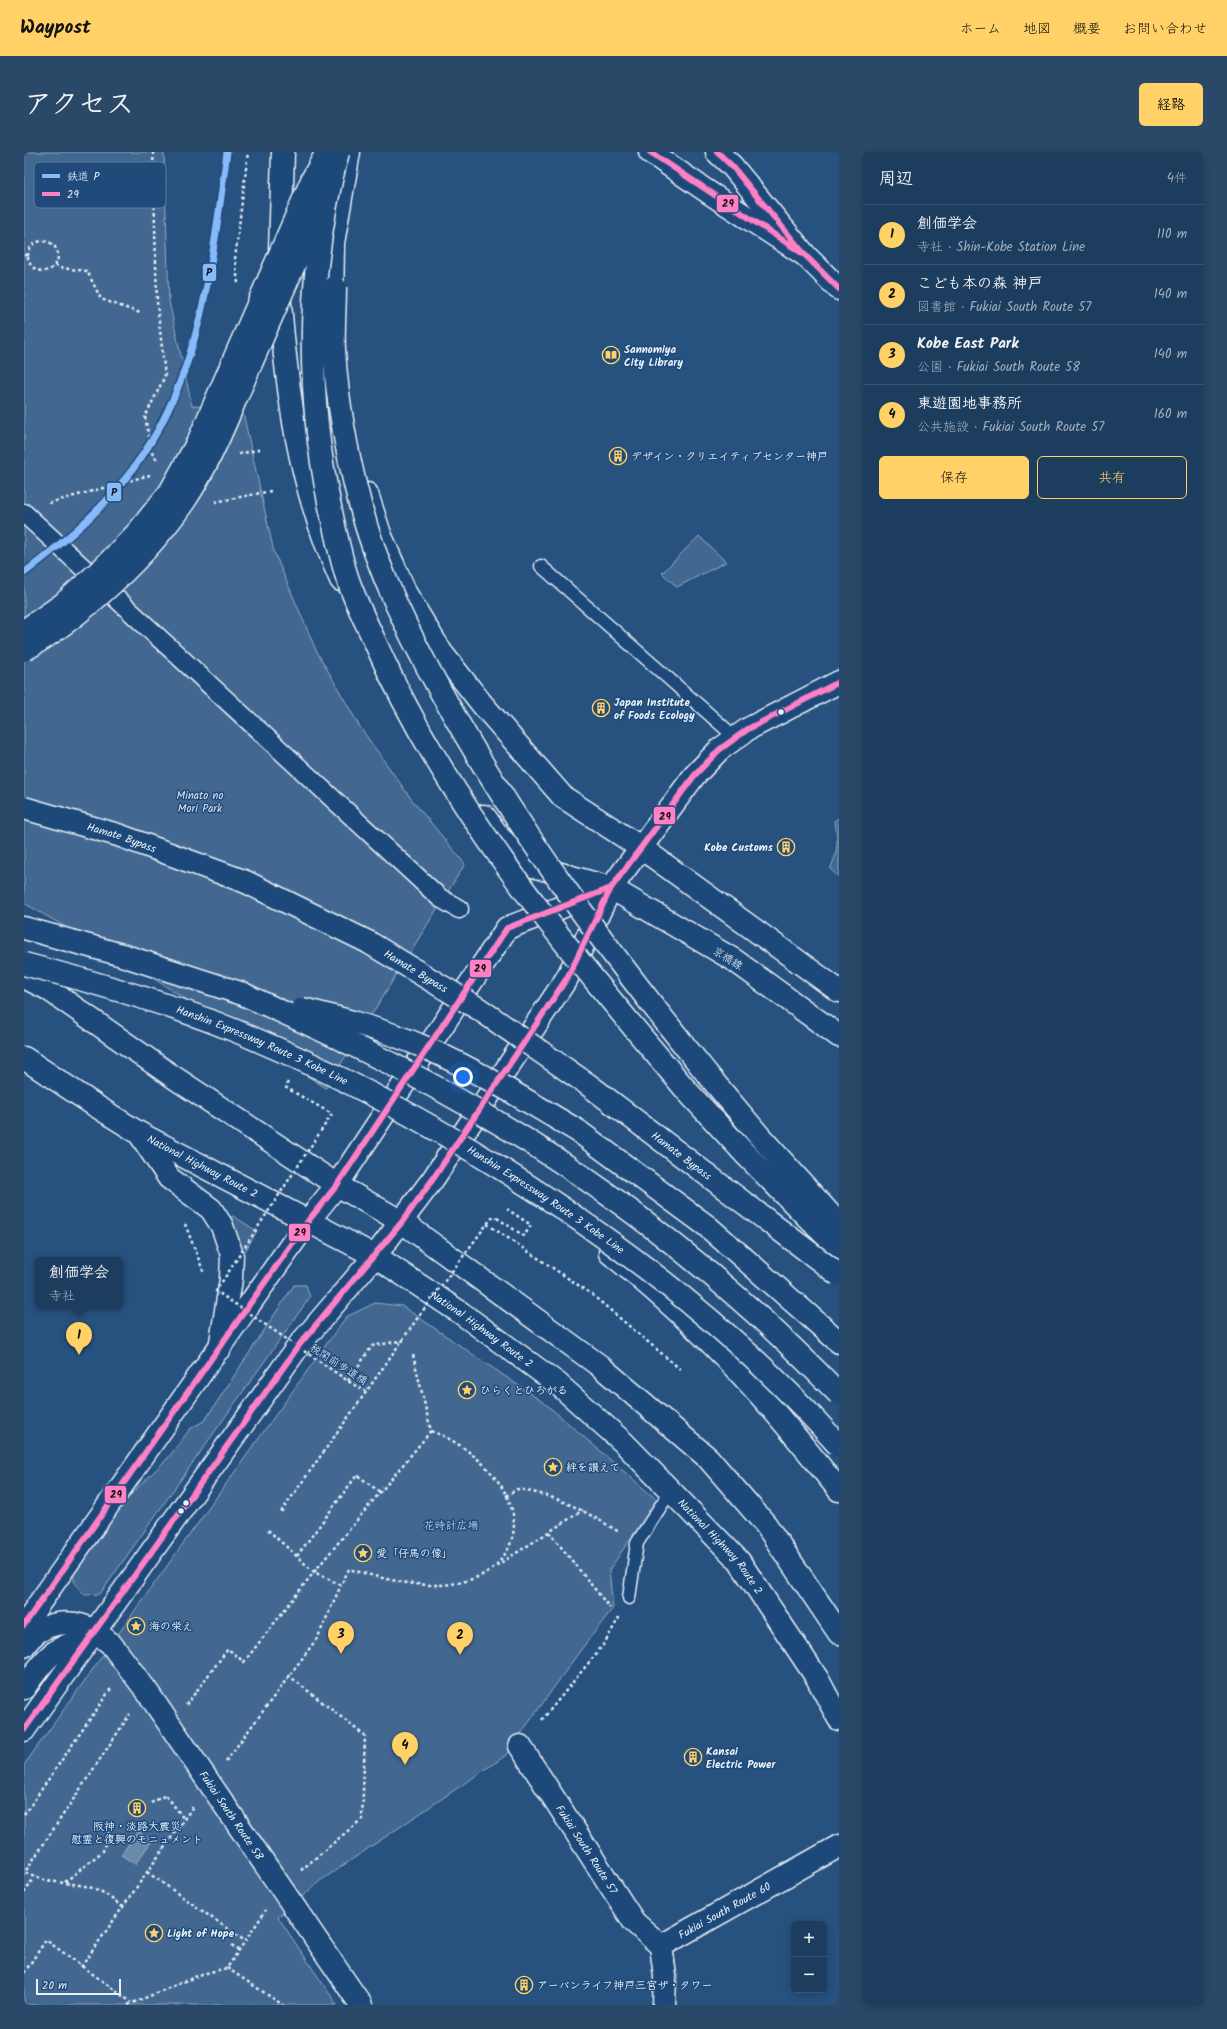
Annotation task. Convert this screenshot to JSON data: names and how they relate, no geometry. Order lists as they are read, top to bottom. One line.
{"streets":{"main road":["Hamate Bypass","京橋線","Hanshin Expressway Route 3 Kobe Line","National Highway Route 2","Fukiai South Route 58","Fukiai South Route 57","Fukiai South Route 60"],"path":["税関前歩道橋"]},"crossings":[["Fukiai South Route 57","Fukiai South Route 60"]],"parks":["Minato no Mori Park","花時計広場"],"places":{"library":["Sannomiya City Library"],"building":["デザイン・クリエイティブセンター神戸","Japan Institute of Foods Ecology","Kobe Customs","Kansai Electric Power","阪神・淡路大震災 慰霊と復興のモニュメント","アーバンライフ神戸三宮ザ・タワー"],"place":["ひらくとひろがる","絆を讃えて","愛「仔馬の像」","海の栄え","Light of Hope"]},"lines":["rail line P","transit line 29"],"legend":["鉄道 P","29"],"scale_bar":"20 m","page":{"header":"Waypost","nav":["ホーム","地図","概要","お問い合わせ"],"title":"アクセス","buttons":["経路",["保存","共有"]],"heading":["周辺","4件"],"list":[{"mark":"1","name":"創価学会","note":"寺社 · Shin-Kobe Station Line","value":"110 m"},{"mark":"2","name":"こども本の森 神戸","note":"図書館 · Fukiai South Route 57","value":"140 m"},{"mark":"3","name":"Kobe East Park","note":"公園 · Fukiai South Route 58","value":"140 m"},{"mark":"4","name":"東遊園地事務所","note":"公共施設 · Fukiai South Route 57","value":"160 m"}],"popup":["創価学会","寺社"],"pins":["1","3","2","4"],"map_buttons":["+","−"],"scale":"20 m"}}
